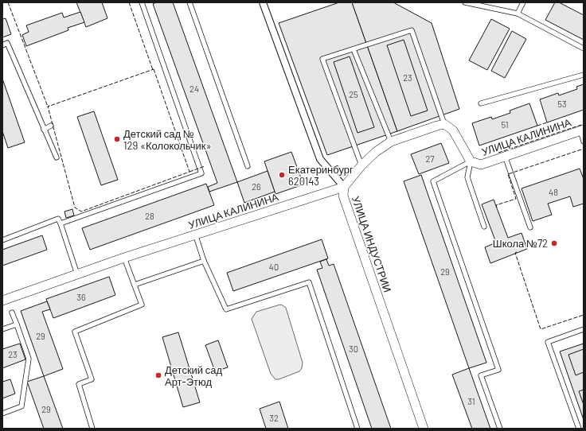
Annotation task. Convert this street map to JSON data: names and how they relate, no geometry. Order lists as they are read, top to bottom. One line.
{"streets":{"street":["УЛИЦА КАЛИНИНА","УЛИЦА ИНДУСТРИИ"]},"crossings":[["УЛИЦА КАЛИНИНА","УЛИЦА ИНДУСТРИИ"]],"places":["Детский сад № 129 «Колокольчик»","Екатеринбург 620143","Школа №72","Детский сад Арт-Этюд"],"house_numbers":["23","24","25","53","51","27","26","48","28","40","29","36","29","30","23","31","29","32"]}
